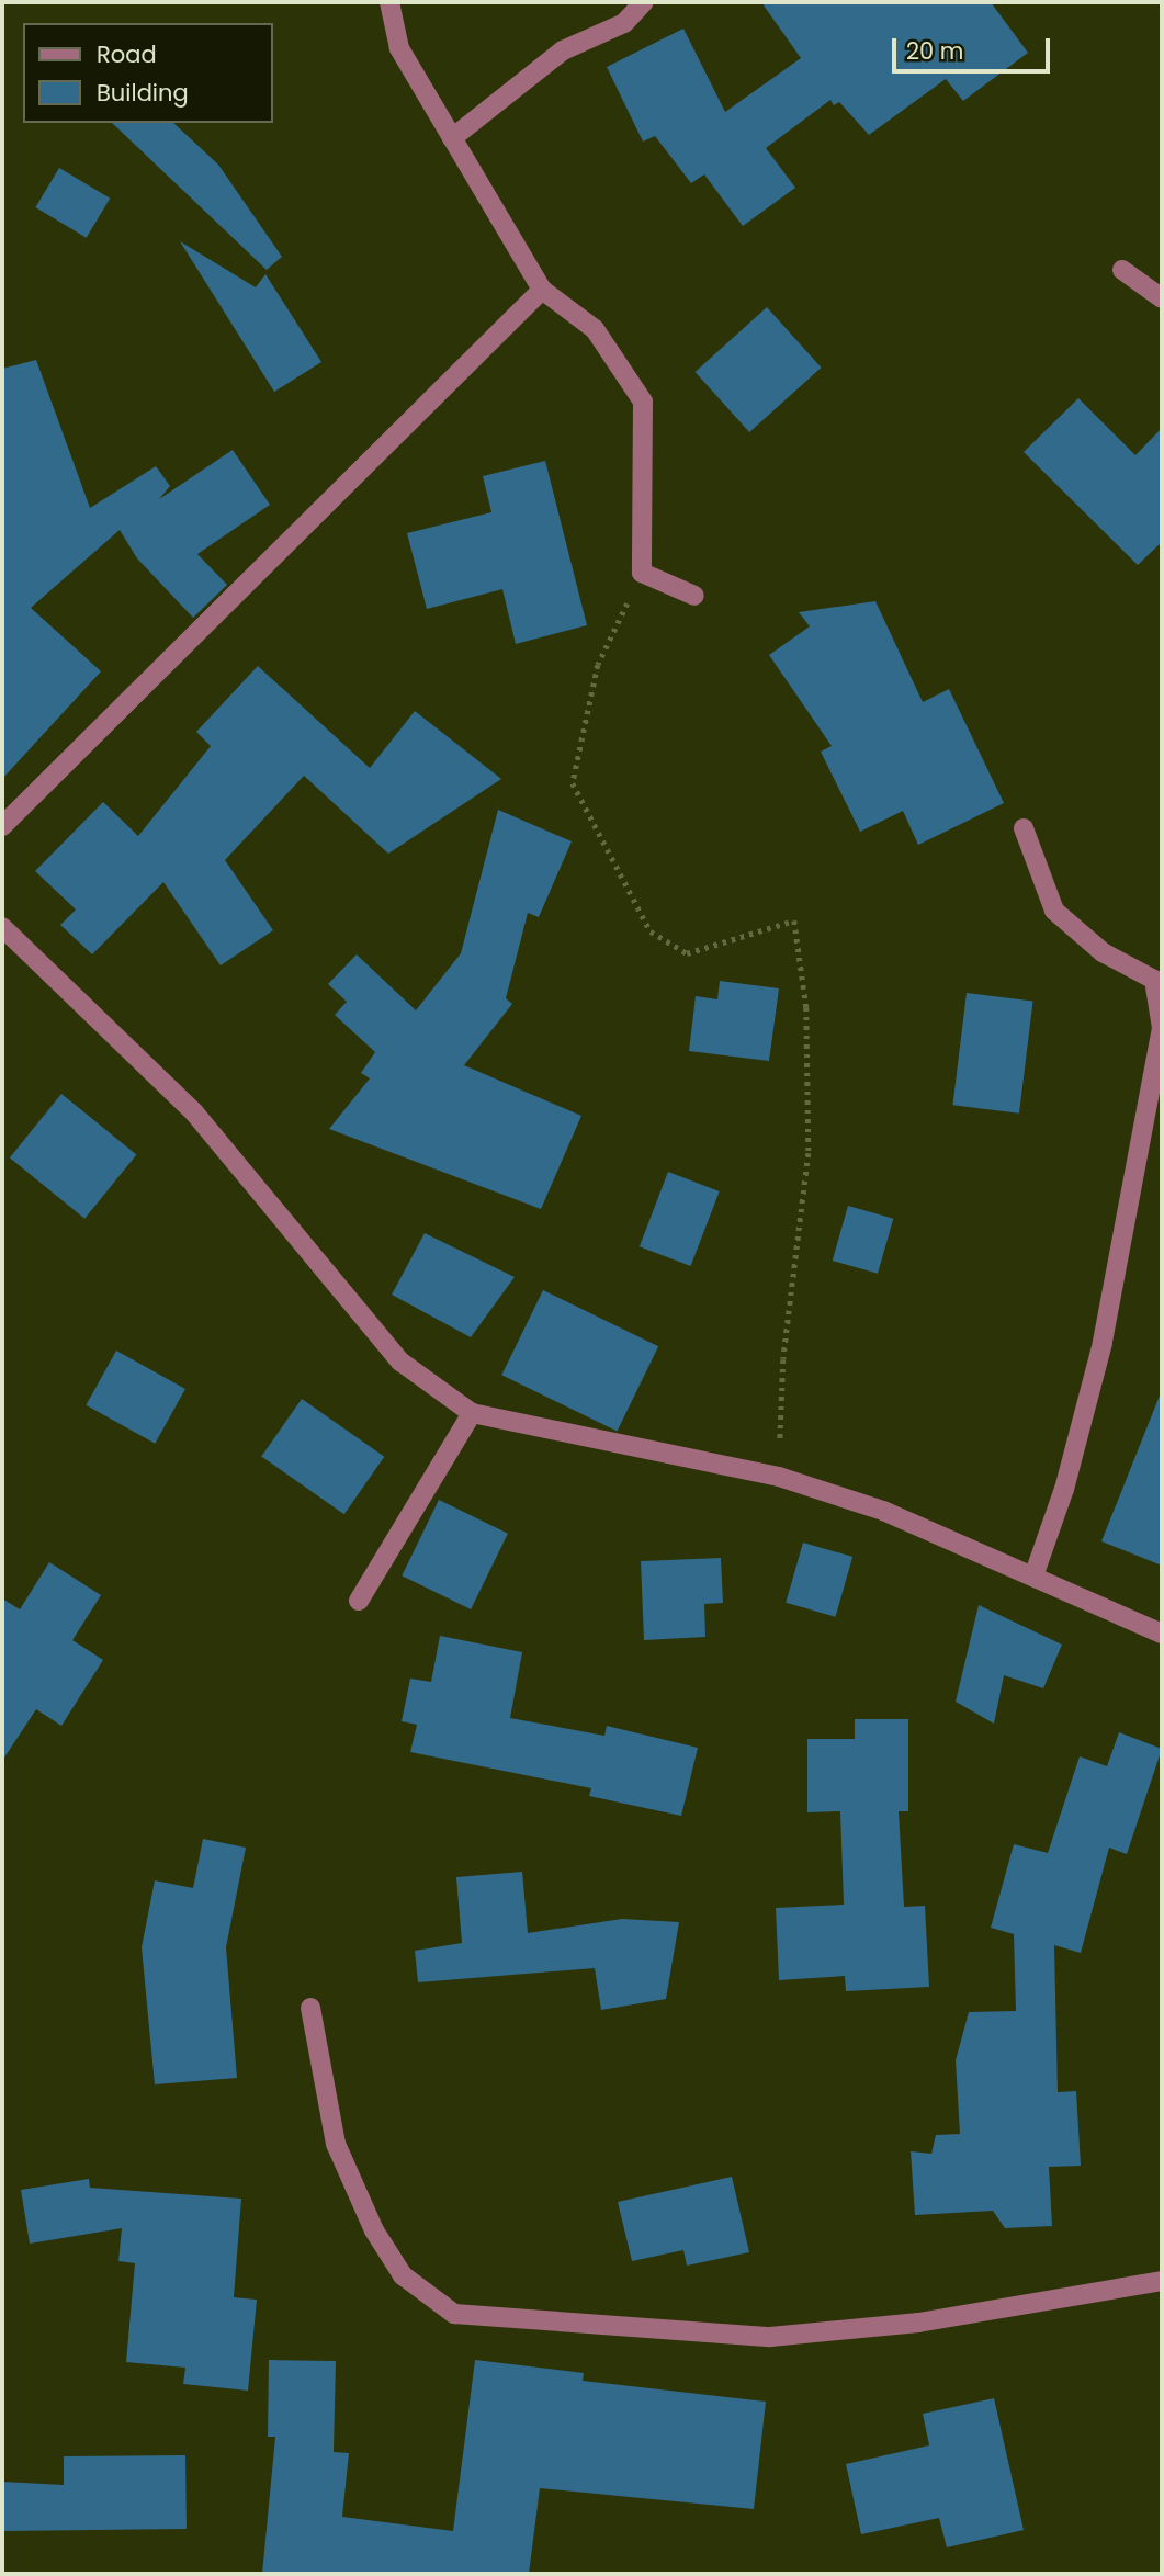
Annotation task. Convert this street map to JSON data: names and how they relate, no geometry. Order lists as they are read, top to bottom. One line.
{"legend":["Road","Building"],"scale_bar":"20 m"}
